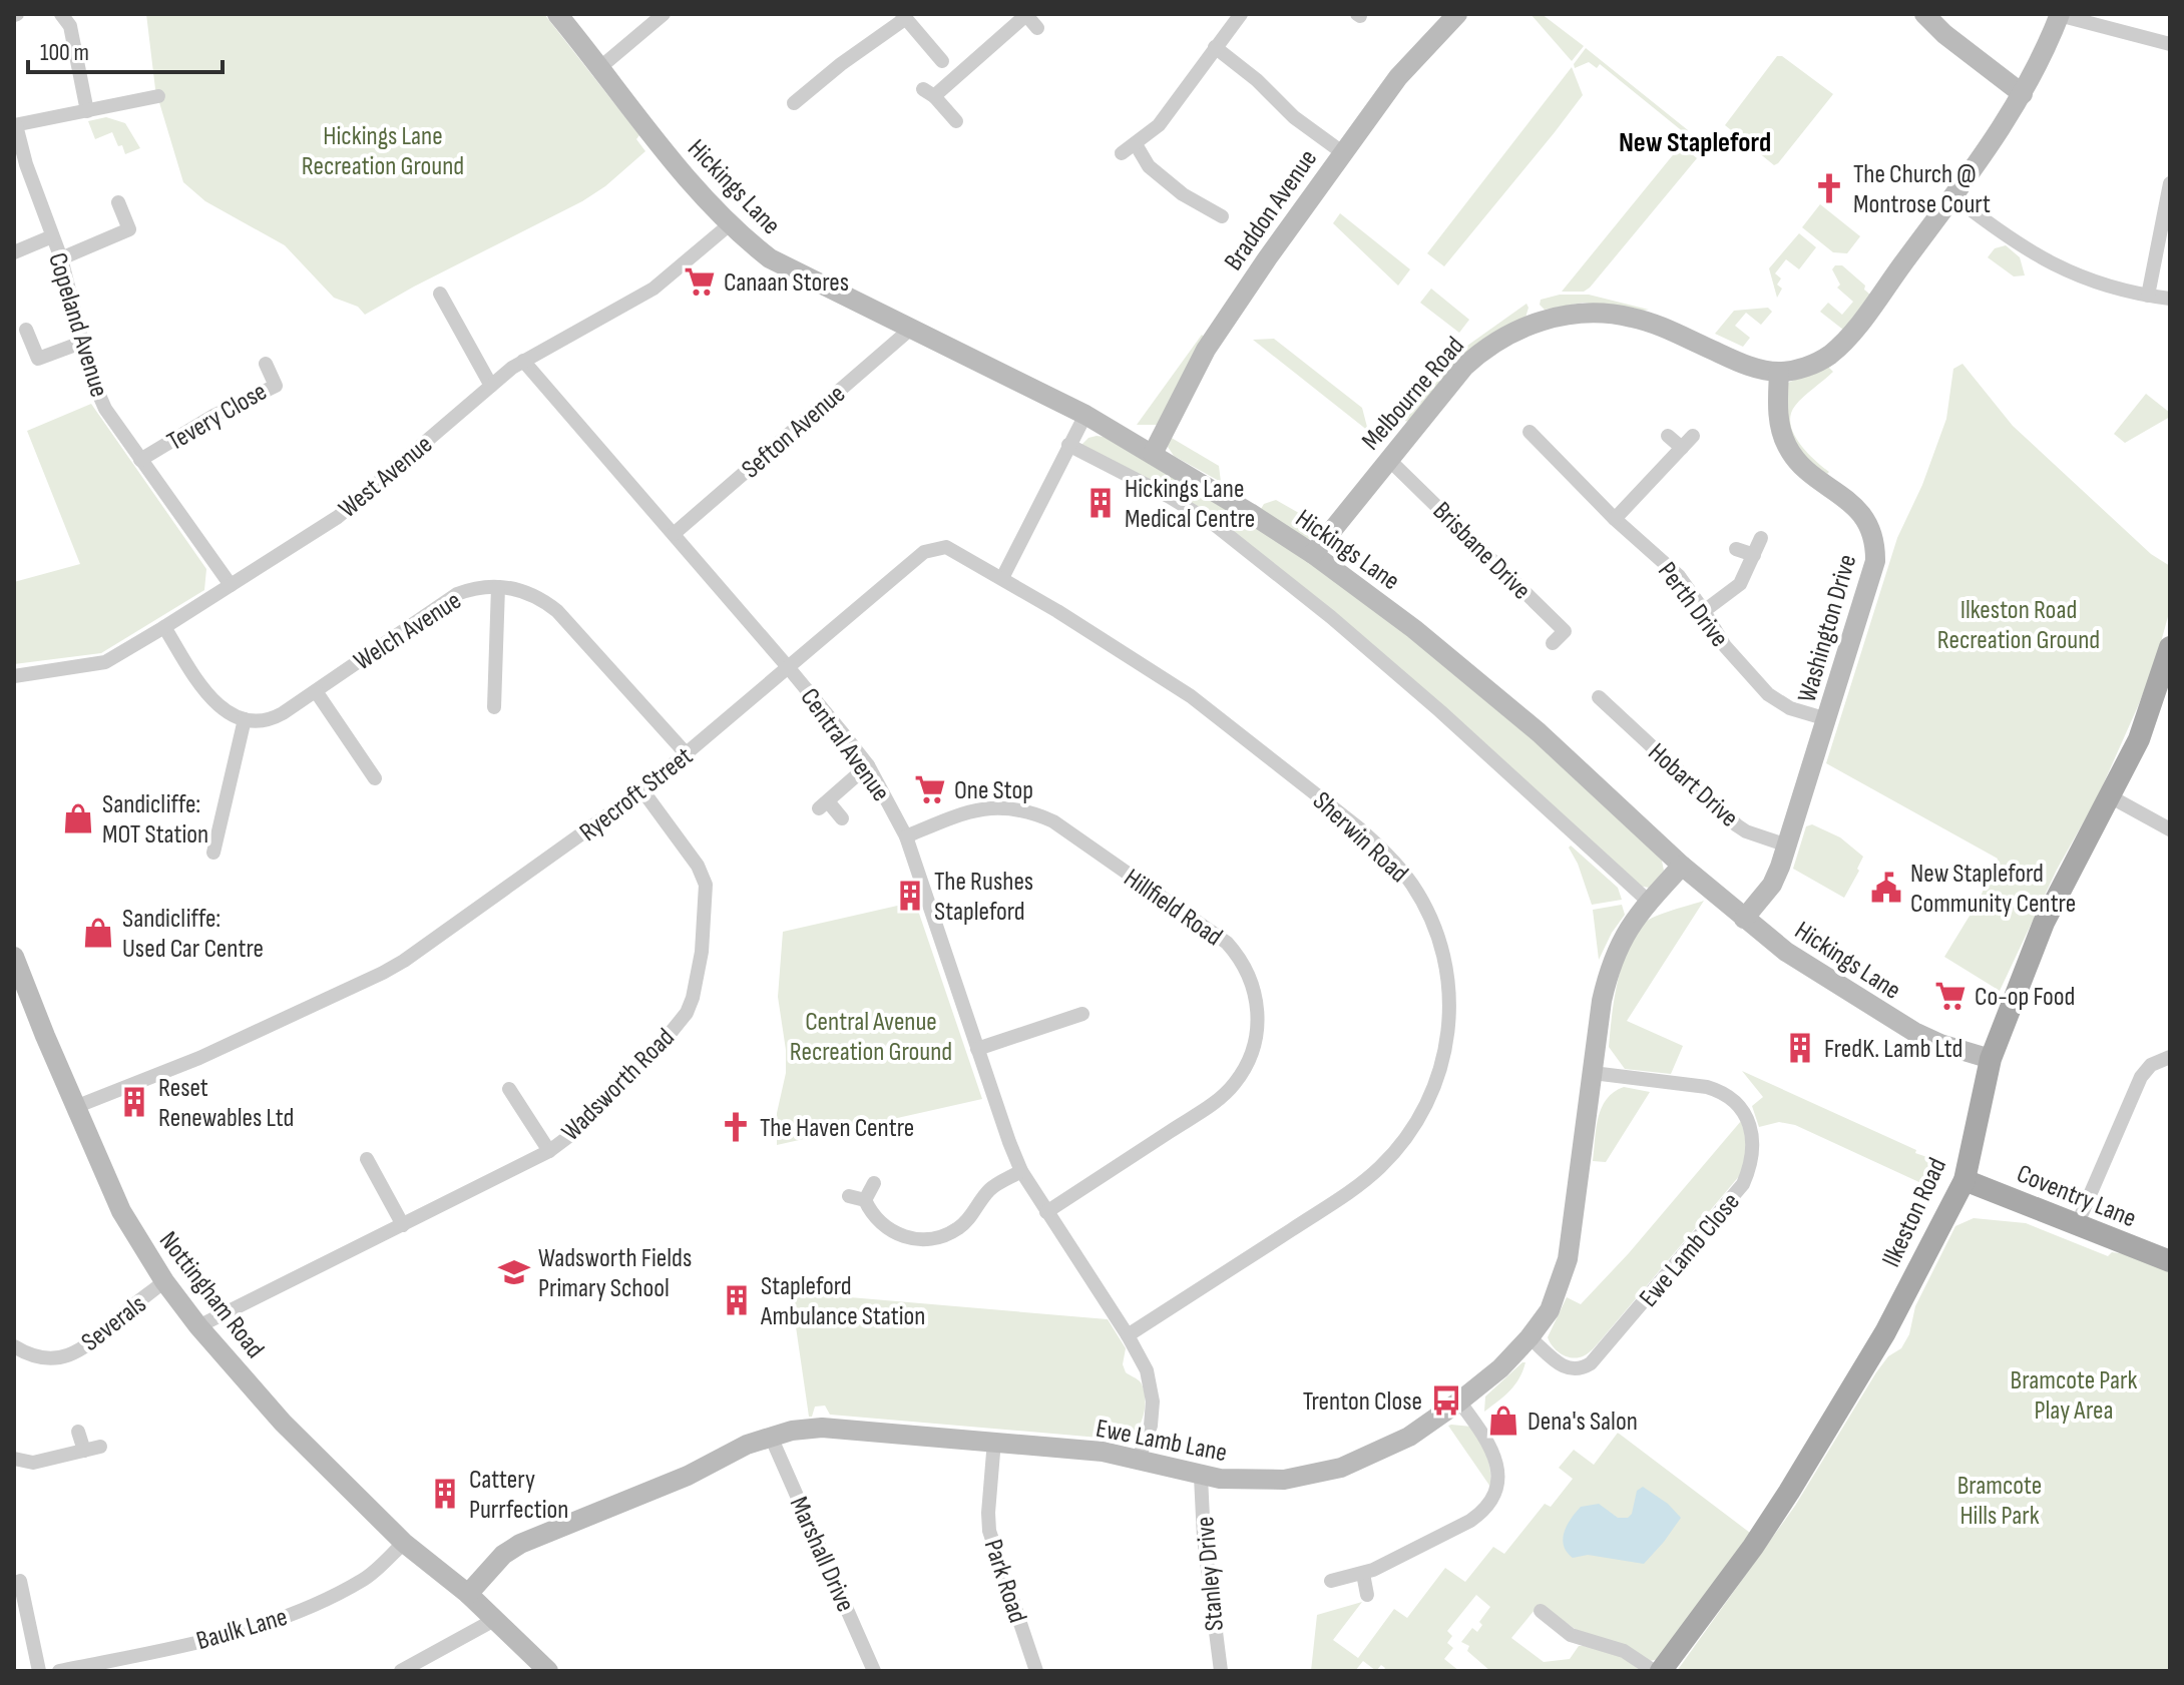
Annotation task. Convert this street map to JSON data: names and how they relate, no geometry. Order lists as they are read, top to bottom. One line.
{"streets":{"main road":["Coventry Lane","Ilkeston Road"],"street":["Hickings Lane","Braddon Avenue","Copeland Avenue","Melbourne Road","Tevery Close","Sefton Avenue","West Avenue","Brisbane Drive","Perth Drive","Washington Drive","Welch Avenue","Central Avenue","Hobart Drive","Ryecroft Street","Sherwin Road","Hillfield Road","Wadsworth Road","Ewe Lamb Close","Nottingham Road","Severals","Ewe Lamb Lane","Marshall Drive","Stanley Drive","Park Road","Baulk Lane"]},"crossings":[["Hickings Lane","Braddon Avenue"],["Hickings Lane","Melbourne Road"],["Hickings Lane","Sefton Avenue"],["Hickings Lane","West Avenue"],["Hickings Lane","Washington Drive"],["Hickings Lane","Ilkeston Road"],["Hickings Lane","Ewe Lamb Lane"],["Copeland Avenue","Tevery Close"],["Copeland Avenue","West Avenue"],["Melbourne Road","Brisbane Drive"],["Melbourne Road","Washington Drive"],["Sefton Avenue","Central Avenue"],["West Avenue","Central Avenue"],["Perth Drive","Washington Drive"],["Washington Drive","Hobart Drive"],["Welch Avenue","Ryecroft Street"],["Central Avenue","Ryecroft Street"],["Central Avenue","Sherwin Road"],["Central Avenue","Hillfield Road"],["Central Avenue","Ewe Lamb Lane"],["Ryecroft Street","Sherwin Road"],["Ryecroft Street","Wadsworth Road"],["Ryecroft Street","Nottingham Road"],["Wadsworth Road","Nottingham Road"],["Coventry Lane","Ilkeston Road"],["Ewe Lamb Close","Ewe Lamb Lane"],["Nottingham Road","Severals"],["Nottingham Road","Ewe Lamb Lane"],["Nottingham Road","Baulk Lane"],["Ewe Lamb Lane","Marshall Drive"],["Ewe Lamb Lane","Stanley Drive"],["Ewe Lamb Lane","Park Road"]],"districts":["New Stapleford"],"parks":["Hickings Lane Recreation Ground","Ilkeston Road Recreation Ground","Central Avenue Recreation Ground","Bramcote Park Play Area","Bramcote Hills Park"],"places":{"church":["The Church @ Montrose Court","The Haven Centre"],"supermarket":["Canaan Stores","One Stop","Co-op Food"],"building":["Hickings Lane Medical Centre","The Rushes Stapleford","FredK. Lamb Ltd","Reset Renewables Ltd","Stapleford Ambulance Station","Cattery Purrfection"],"shop":["Sandicliffe: MOT Station","Sandicliffe: Used Car Centre","Dena's Salon"],"public building":["New Stapleford Community Centre"],"school or university":["Wadsworth Fields Primary School"],"bus stop":["Trenton Close"]},"scale_bar":"100 m"}
